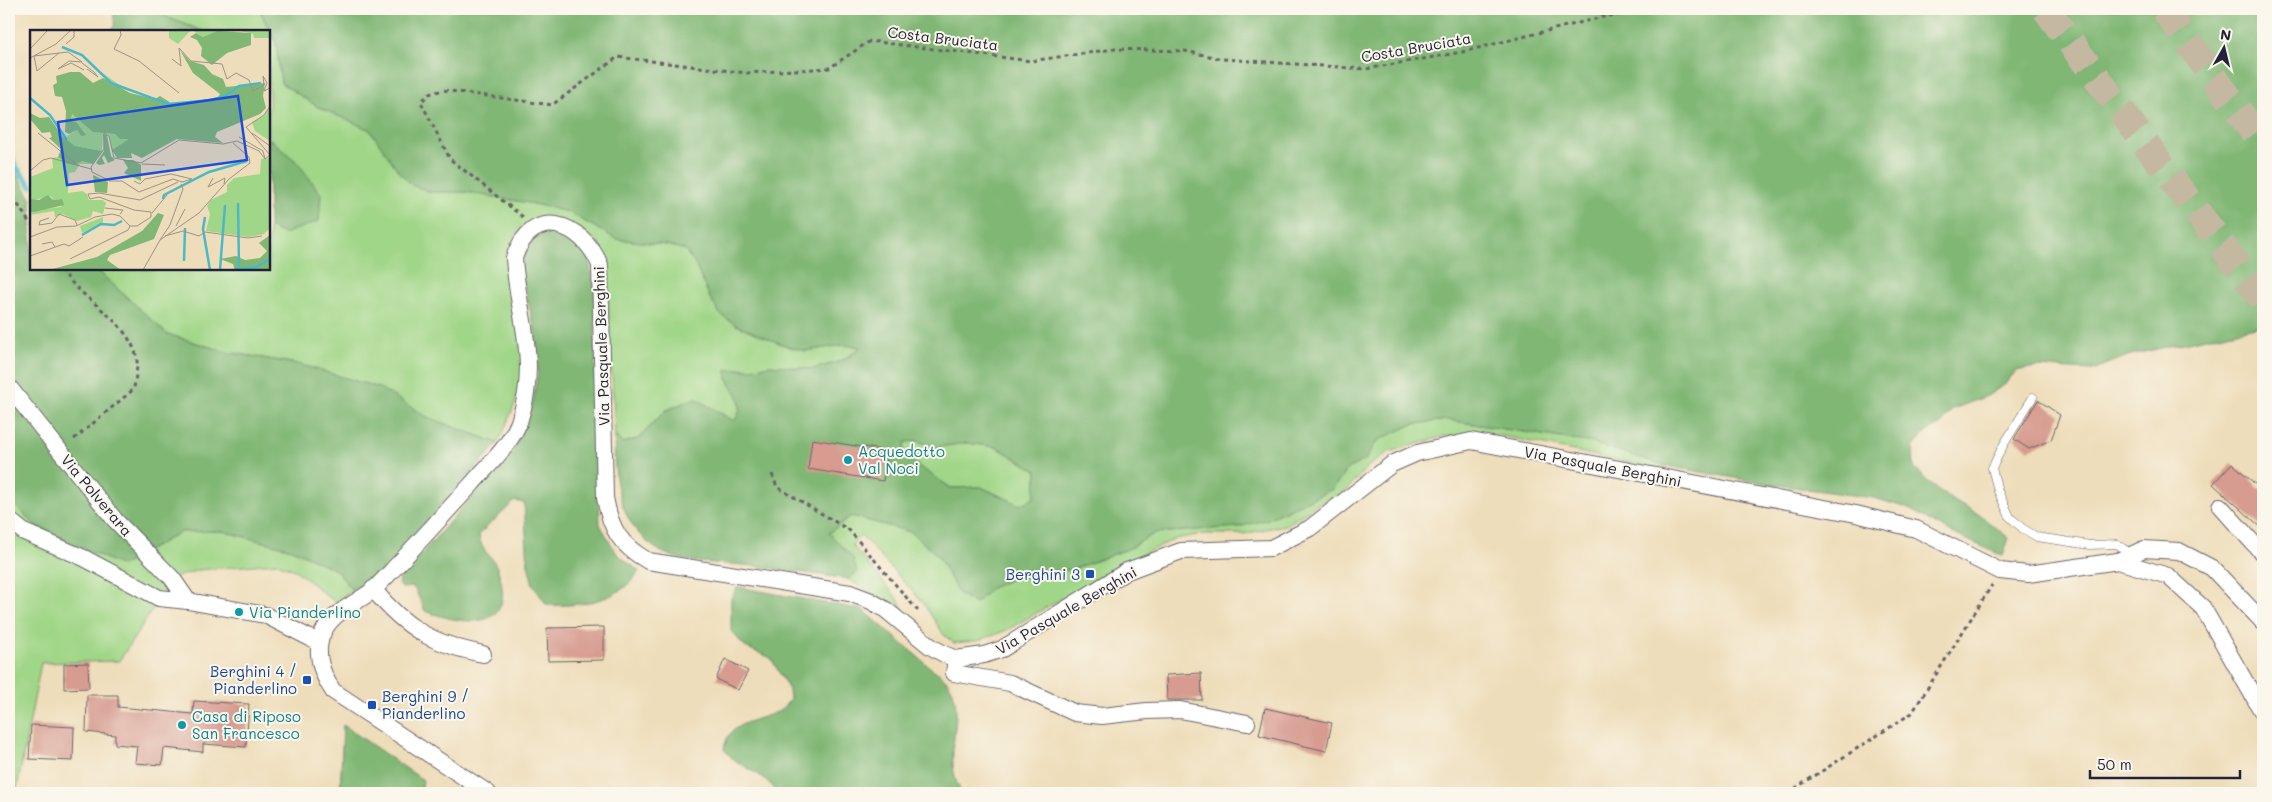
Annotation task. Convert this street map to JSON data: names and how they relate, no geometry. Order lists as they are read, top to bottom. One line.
{"streets":{"street":["Via Pasquale Berghini","Via Polverara"],"path":["Costa Bruciata"]},"crossings":[["Costa Bruciata","Via Pasquale Berghini"]],"places":{"other":["Acquedotto Val Noci","Via Pianderlino","Casa di Riposo San Francesco"],"transit":["Berghini 3","Berghini 4 / Pianderlino","Berghini 9 / Pianderlino"]},"scale_bar":"50 m","north":"top"}
